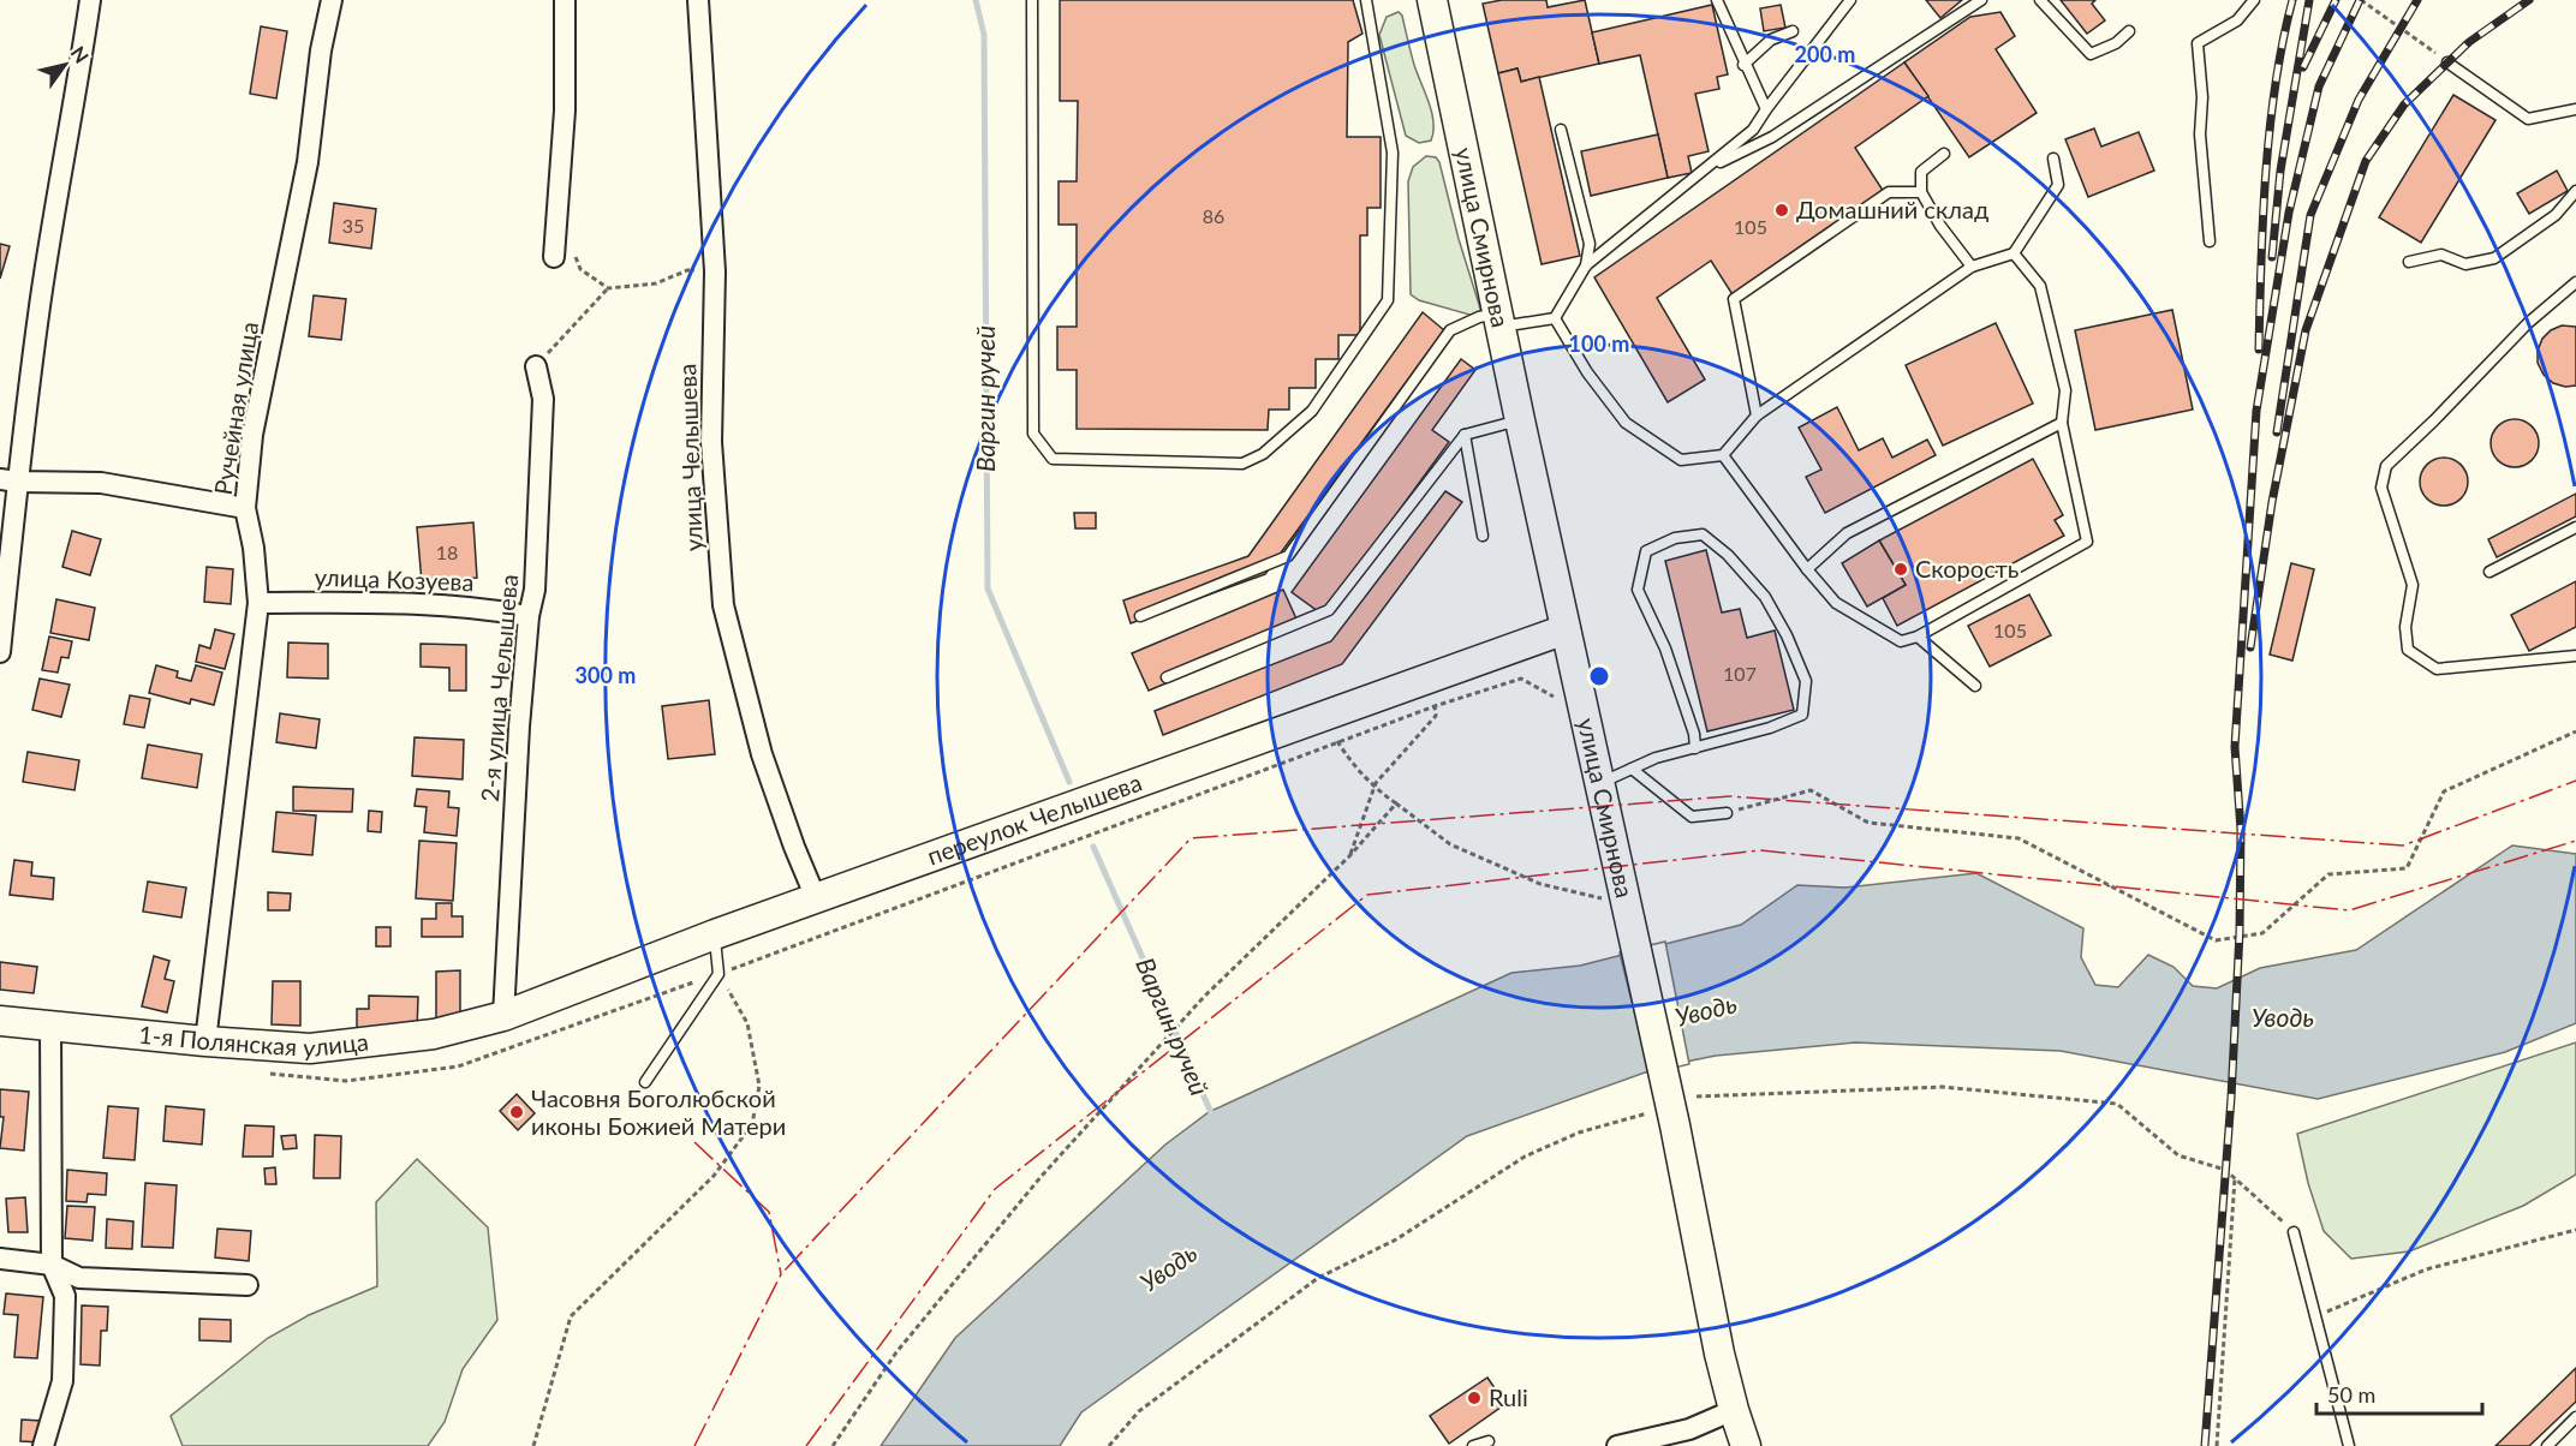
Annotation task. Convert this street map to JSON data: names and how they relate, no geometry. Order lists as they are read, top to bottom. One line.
{"streets":{"street":["улица Смирнова","Ручейная улица","улица Челышева","улица Козуева","2-я улица Челышева","переулок Челышева","1-я Полянская улица"]},"crossings":[["улица Смирнова","переулок Челышева"],["Ручейная улица","улица Козуева"],["Ручейная улица","1-я Полянская улица"],["улица Челышева","переулок Челышева"],["улица Козуева","2-я улица Челышева"],["2-я улица Челышева","переулок Челышева"],["2-я улица Челышева","1-я Полянская улица"],["переулок Челышева","1-я Полянская улица"]],"water":["Варгин ручей","Уводь"],"places":["Домашний склад","Скорость","Часовня Боголюбской иконы Божией Матери","Ruli"],"house_numbers":["86","35","105","18","105","107"],"scale_bar":"50 m","north":"top right","rings":["200 m","100 m","300 m"]}
